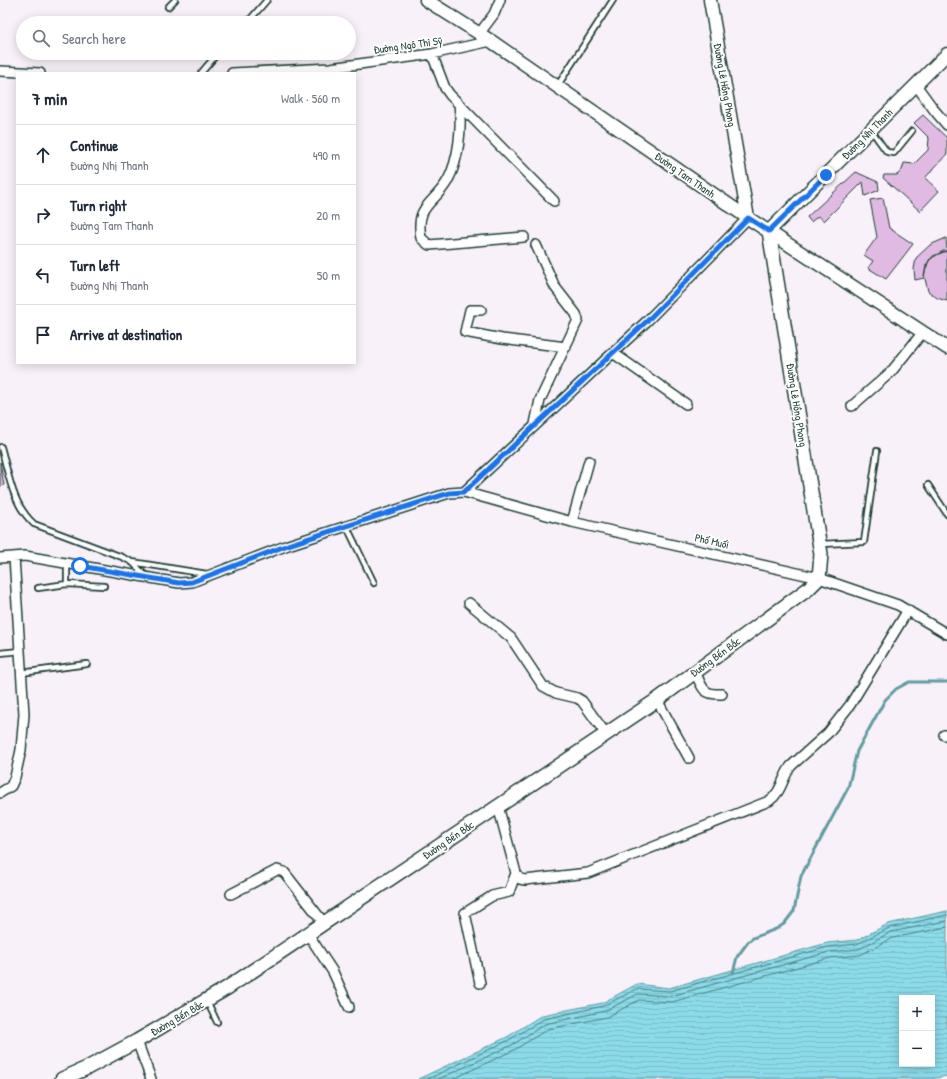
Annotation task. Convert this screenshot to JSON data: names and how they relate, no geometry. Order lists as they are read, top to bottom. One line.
{"streets":{"main road":["Đường Lê Hồng Phong","Đường Bến Bắc"],"street":["Đường Ngô Thì Sỹ","Đường Nhị Thanh","Đường Tam Thanh","Phố Muối"]},"crossings":[["Đường Ngô Thì Sỹ","Đường Tam Thanh"],["Đường Lê Hồng Phong","Đường Nhị Thanh"],["Đường Lê Hồng Phong","Đường Tam Thanh"],["Đường Lê Hồng Phong","Phố Muối"],["Đường Lê Hồng Phong","Đường Bến Bắc"],["Đường Nhị Thanh","Đường Tam Thanh"],["Phố Muối","Đường Bến Bắc"]],"page":{"search":"Search here","heading":["7 min","Walk · 560 m"],"list":[["Continue","Đường Nhị Thanh","490 m"],["Turn right","Đường Tam Thanh","20 m"],["Turn left","Đường Nhị Thanh","50 m"],"Arrive at destination"],"map_buttons":["+","−"]}}
